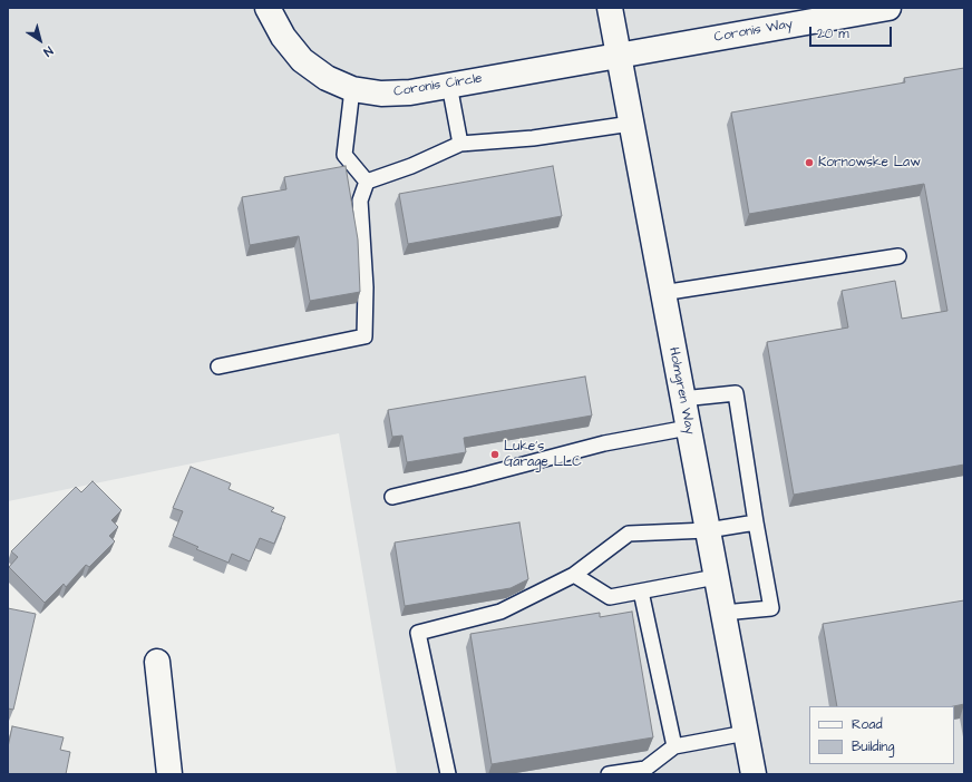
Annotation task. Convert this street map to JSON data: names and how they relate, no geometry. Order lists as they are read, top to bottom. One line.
{"streets":{"street":["Coronis Way","Coronis Circle","Holmgren Way"]},"crossings":[["Coronis Way","Coronis Circle"],["Coronis Way","Holmgren Way"],["Coronis Circle","Holmgren Way"]],"places":["Kornowske Law","Luke's Garage LLC"],"legend":["Road","Building"],"scale_bar":"20 m","north":"bottom right"}
